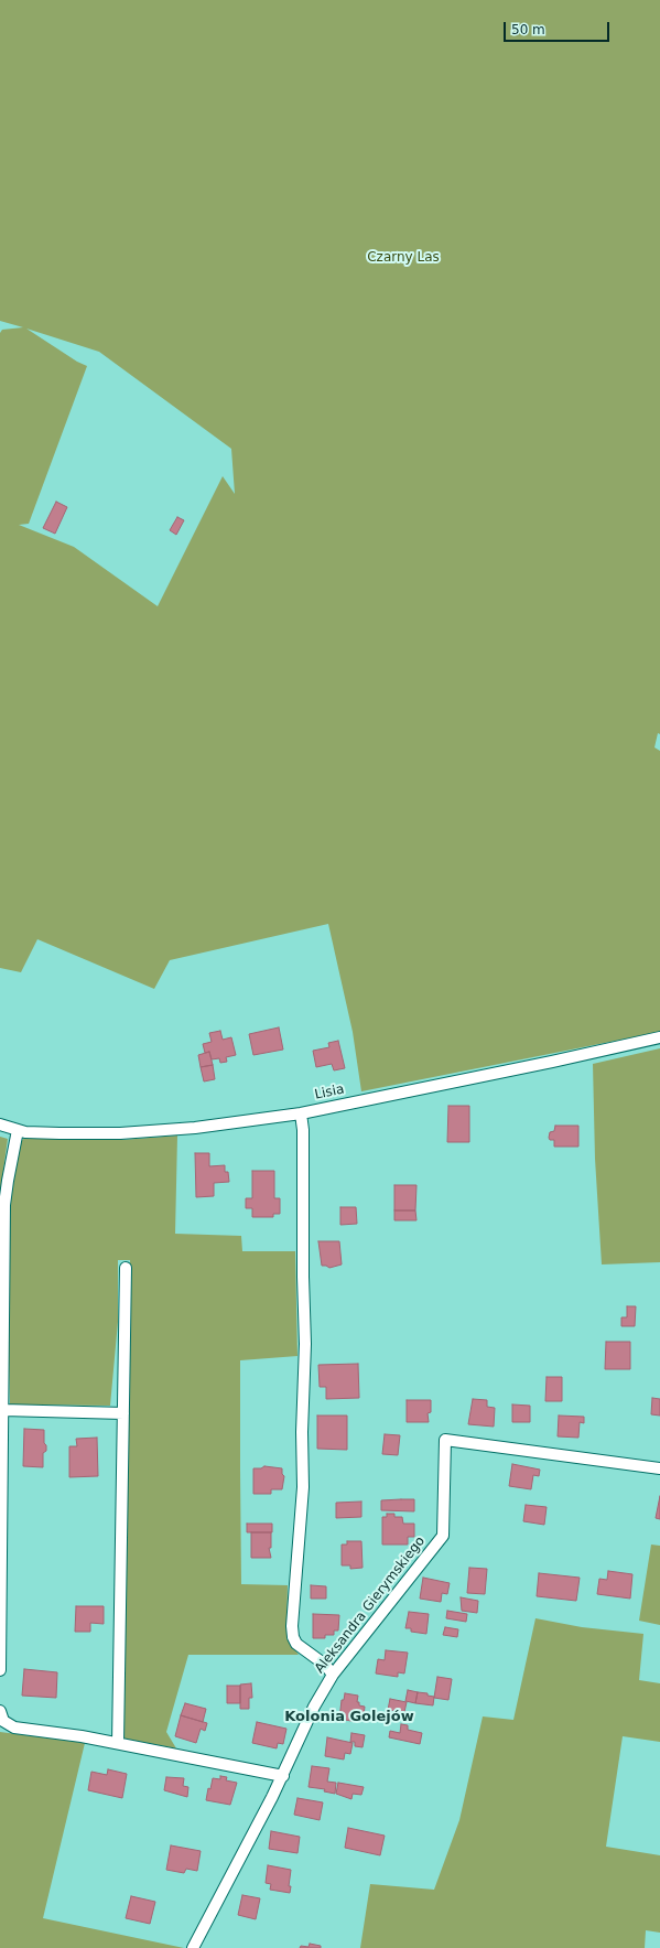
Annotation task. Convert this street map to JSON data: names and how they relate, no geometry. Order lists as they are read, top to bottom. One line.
{"streets":{"street":["Lisia","Aleksandra Gierymskiego"]},"districts":["Kolonia Golejów"],"parks":["Czarny Las"],"scale_bar":"50 m"}
